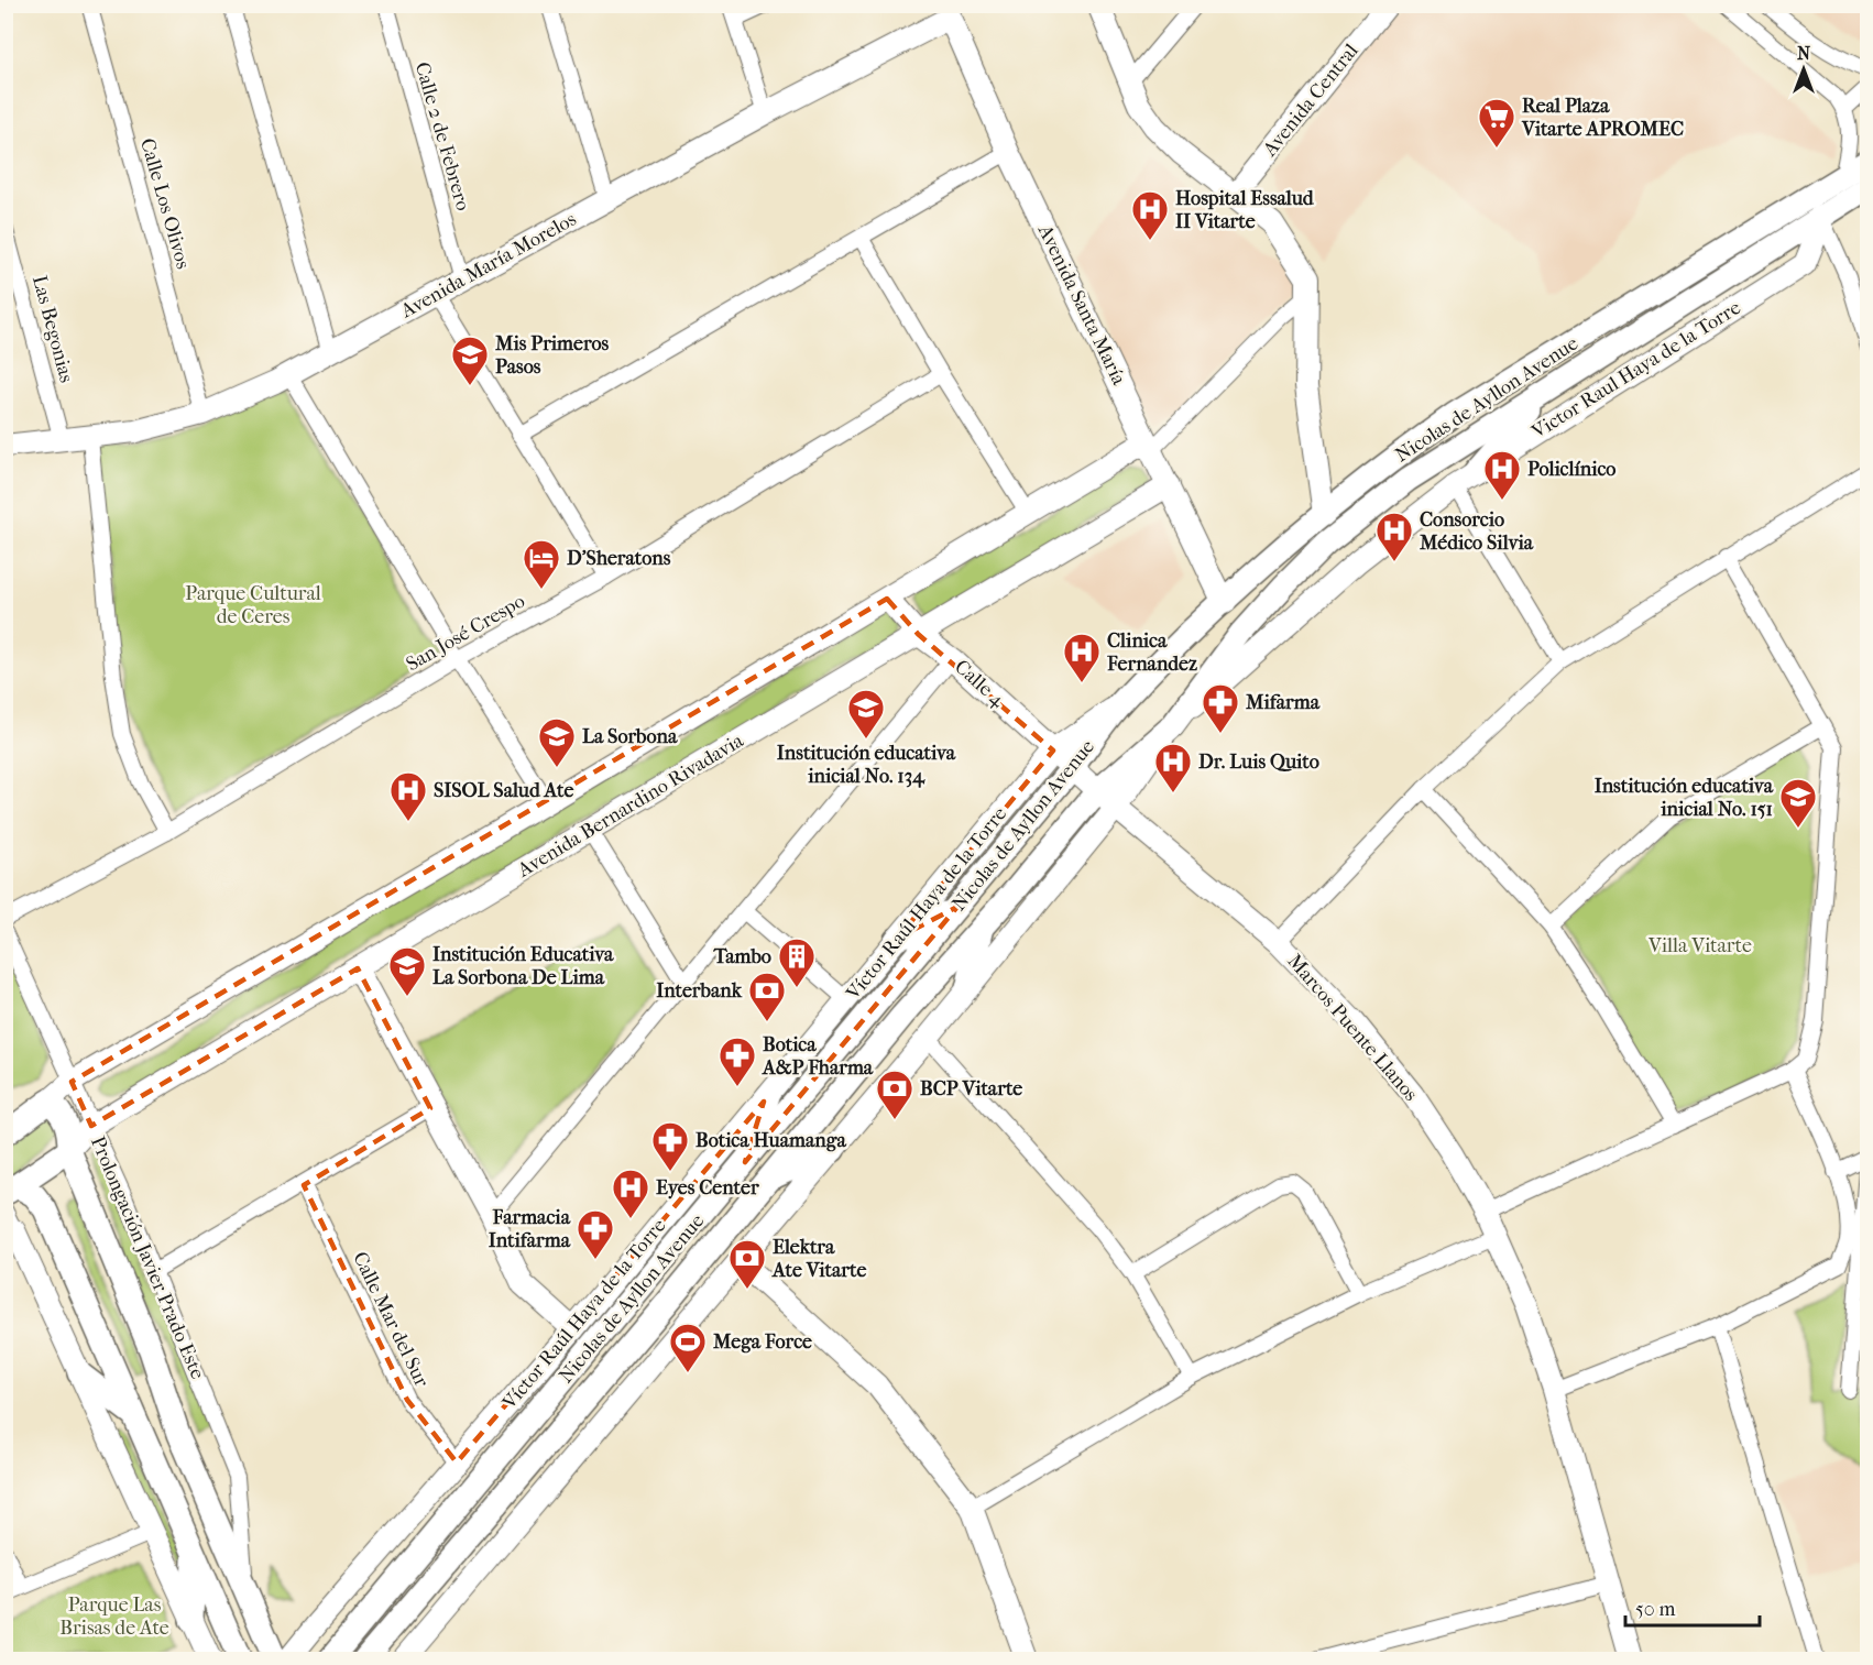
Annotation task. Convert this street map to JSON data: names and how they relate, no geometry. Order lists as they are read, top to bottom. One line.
{"streets":{"main road":["Nicolas de Ayllon Avenue","Prolongación Javier Prado Este"],"street":["Avenida Central","Calle 2 de Febrero","Calle Los Olivos","Avenida María Morelos","Avenida Santa María","Las Begonias","Victor Raul Haya de la Torre","San José Crespo","Calle 4","Avenida Bernardino Rivadavia","Víctor Raúl Haya de la Torre","Marcos Puente Llanos","Calle Mar del Sur"]},"crossings":[["Calle 2 de Febrero","Avenida María Morelos"],["Calle Los Olivos","Avenida María Morelos"],["Avenida María Morelos","Avenida Santa María"],["Avenida María Morelos","Las Begonias"],["Avenida Santa María","Nicolas de Ayllon Avenue"],["Avenida Santa María","Avenida Bernardino Rivadavia"],["Victor Raul Haya de la Torre","Nicolas de Ayllon Avenue"],["Victor Raul Haya de la Torre","Marcos Puente Llanos"],["Nicolas de Ayllon Avenue","Calle 4"],["Nicolas de Ayllon Avenue","Marcos Puente Llanos"],["Calle 4","Avenida Bernardino Rivadavia"],["Calle 4","Víctor Raúl Haya de la Torre"],["Calle 4","Marcos Puente Llanos"],["Avenida Bernardino Rivadavia","Prolongación Javier Prado Este"],["Víctor Raúl Haya de la Torre","Calle Mar del Sur"]],"parks":["Parque Cultural de Ceres","Villa Vitarte","Parque Las Brisas de Ate"],"places":{"supermarket":["Real Plaza Vitarte APROMEC"],"hospital":["Hospital Essalud II Vitarte","Policlínico","Consorcio Médico Silvia","Clinica Fernandez","Dr. Luis Quito","SISOL Salud Ate","Eyes Center"],"school or university":["Mis Primeros Pasos","Institución educativa inicial No. 134","La Sorbona","Institución educativa inicial No. 151","Institución Educativa La Sorbona De Lima"],"hotel":["D'Sheratons"],"pharmacy":["Mifarma","Botica A&P Fharma","Botica Huamanga","Farmacia Intifarma"],"building":["Tambo"],"bank":["Interbank","BCP Vitarte","Elektra Ate Vitarte"],"sports":["Mega Force"]},"scale_bar":"50 m","north":"top"}
